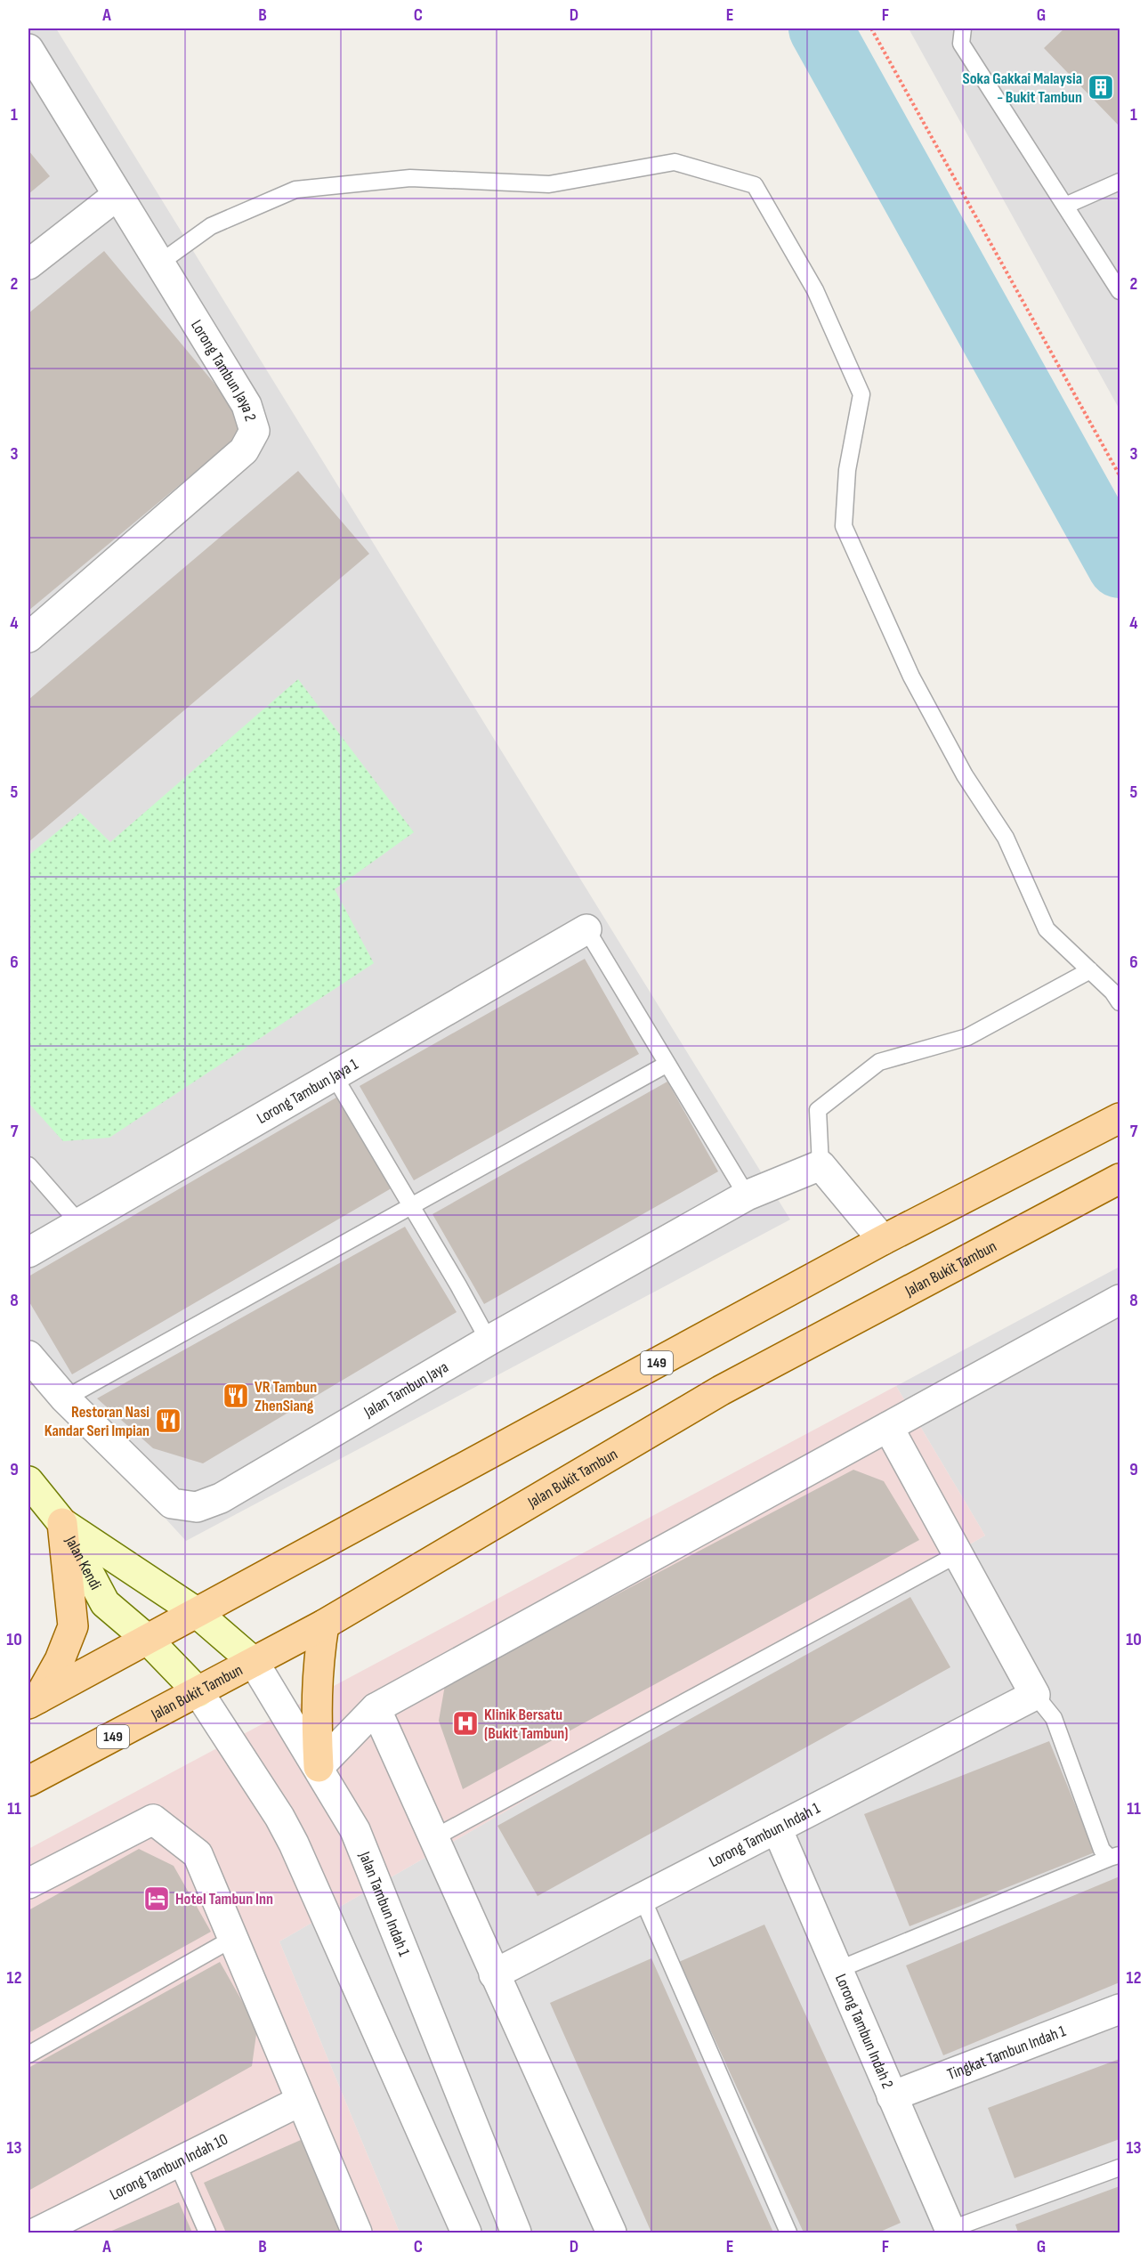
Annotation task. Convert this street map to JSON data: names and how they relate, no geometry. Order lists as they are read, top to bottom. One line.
{"streets":{"main road":["Jalan Bukit Tambun","149"],"street":["Lorong Tambun Jaya 2","Lorong Tambun Jaya 1","Jalan Tambun Jaya","Jalan Kendi","Lorong Tambun Indah 1","Jalan Tambun Indah 1","Lorong Tambun Indah 2","Tingkat Tambun Indah 1","Lorong Tambun Indah 10"]},"crossings":[["Jalan Bukit Tambun","Jalan Tambun Indah 1"],["149","Jalan Kendi"],["149","Jalan Tambun Indah 1"],["Jalan Kendi","Jalan Tambun Indah 1"],["Lorong Tambun Indah 1","Lorong Tambun Indah 2"],["Lorong Tambun Indah 2","Tingkat Tambun Indah 1"]],"places":{"building":["Soka Gakkai Malaysia - Bukit Tambun"],"restaurant":["VR Tambun ZhenSiang","Restoran Nasi Kandar Seri Impian"],"hospital":["Klinik Bersatu (Bukit Tambun)"],"hotel":["Hotel Tambun Inn"]},"grid":{"columns":["A","B","C","D","E","F","G"],"rows":["1","2","3","4","5","6","7","8","9","10","11","12","13"]}}
